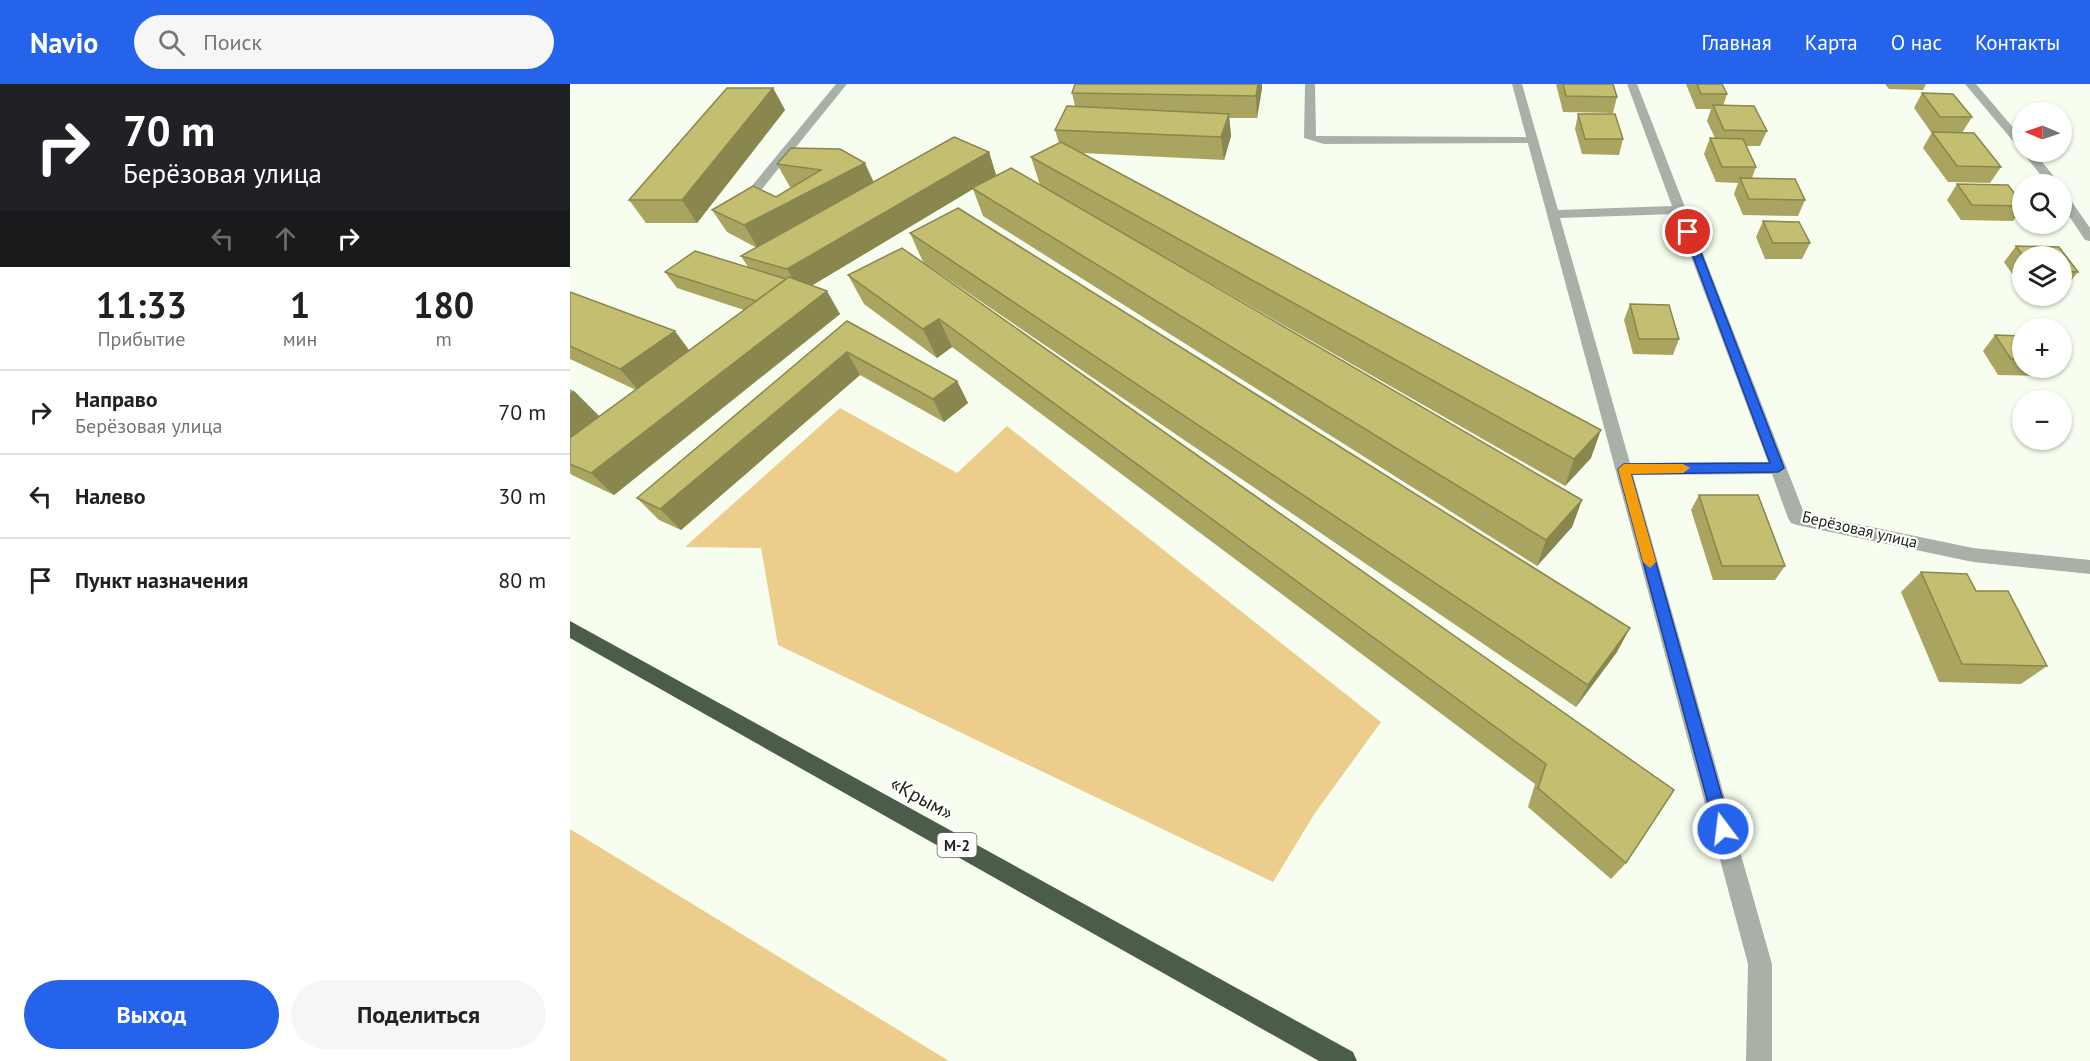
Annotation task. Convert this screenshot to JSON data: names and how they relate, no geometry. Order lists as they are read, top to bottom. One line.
{"streets":{"highway":["«Крым»","М-2"],"street":["Берёзовая улица"]},"north":"left","page":{"header":"Navio","search":"Поиск","nav":["Главная","Карта","О нас","Контакты"],"turn":["70 m","Берёзовая улица"],"map_buttons":["+","−"],"eta":["11:33","Прибытие","1","мин","180","m"],"list":[{"name":"Направо","note":"Берёзовая улица","value":"70 m"},{"name":"Налево","value":"30 m"},{"name":"Пункт назначения","value":"80 m"}],"buttons":["Выход","Поделиться"]}}
